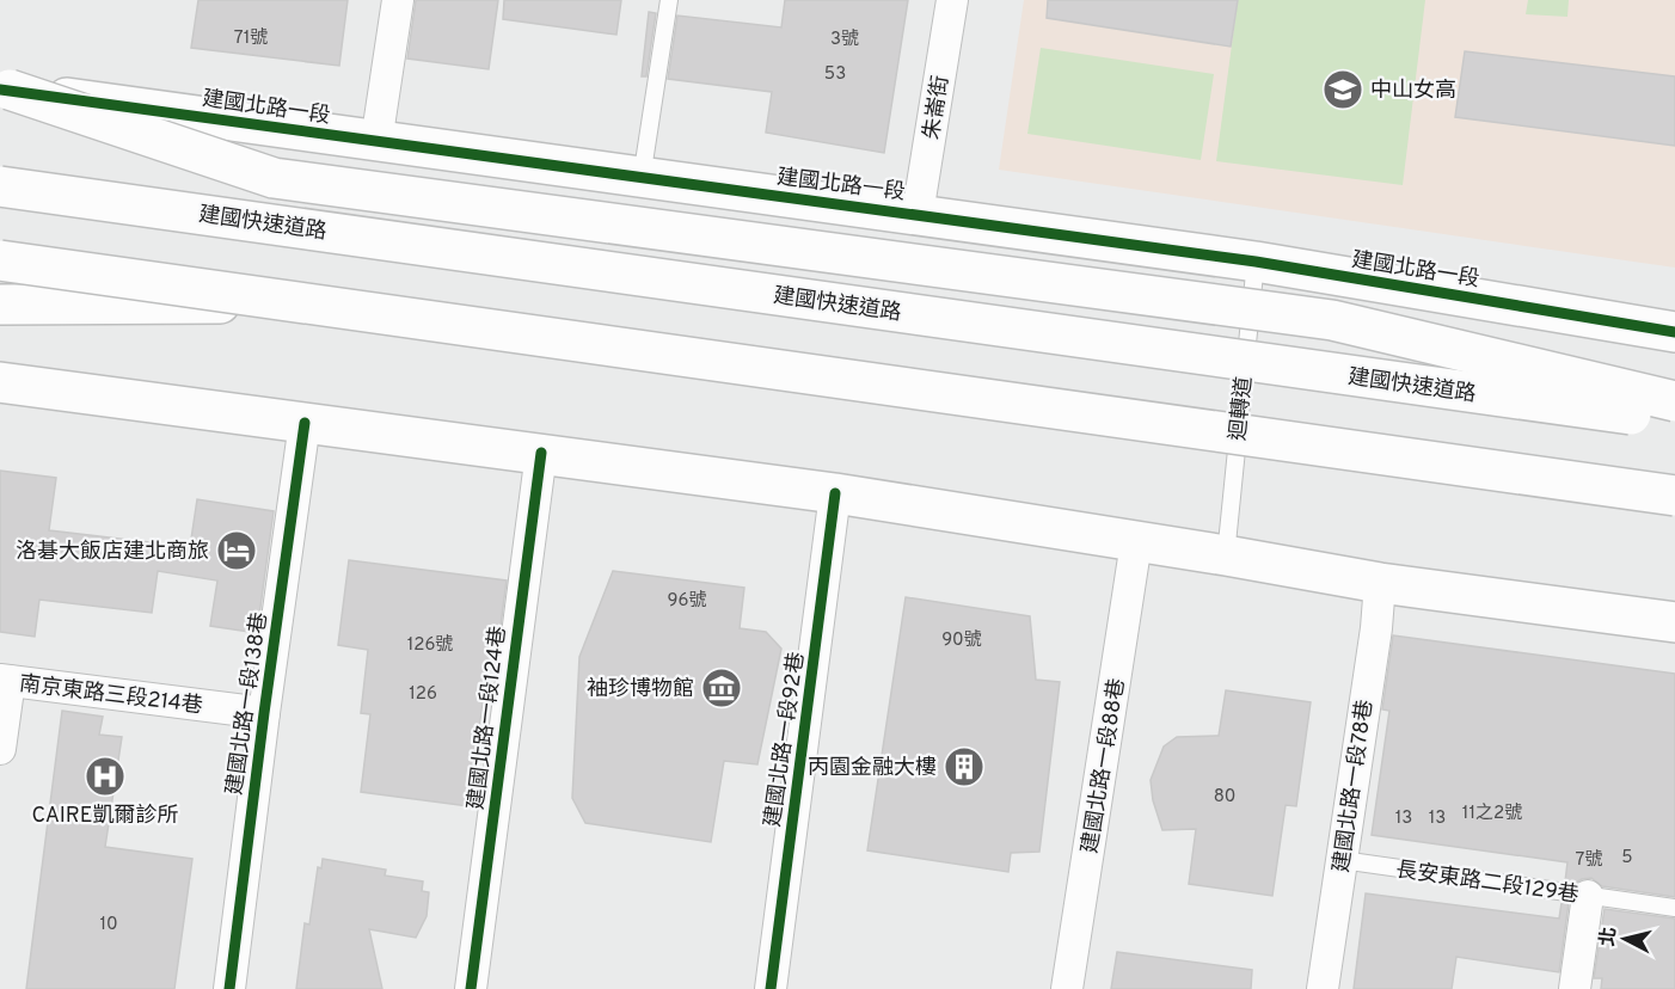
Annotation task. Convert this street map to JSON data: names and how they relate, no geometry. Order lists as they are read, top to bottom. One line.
{"streets":{"main road":["建國北路一段","建國快速道路"],"street":["朱崙街","南京東路三段214巷","建國北路一段138巷","建國北路一段124巷","建國北路一段92巷","建國北路一段88巷","建國北路一段78巷"],"lane":["迴轉道","長安東路二段129巷"]},"crossings":[["建國北路一段","朱崙街"],["建國北路一段","迴轉道"],["南京東路三段214巷","建國北路一段138巷"],["建國北路一段78巷","長安東路二段129巷"]],"places":{"school or university":["中山女高"],"hotel":["洛碁大飯店建北商旅"],"museum":["袖珍博物館"],"building":["丙園金融大樓"],"hospital":["CAIRE凱爾診所"]},"house_numbers":["71號","3號","53","96號","90號","126號","126","80","11之2號","13","13","5","7號","10"],"north":"left"}
